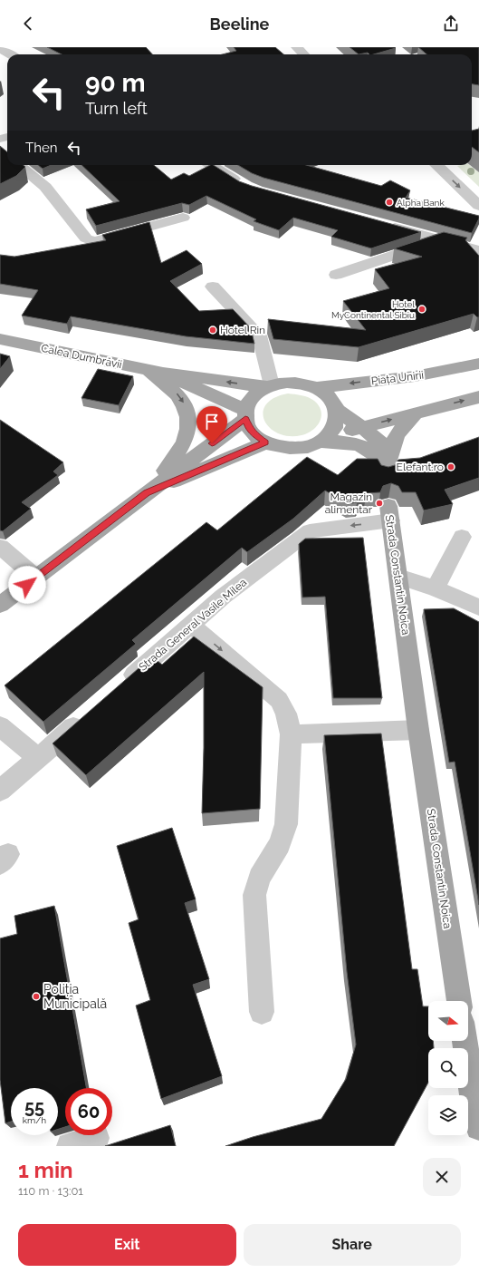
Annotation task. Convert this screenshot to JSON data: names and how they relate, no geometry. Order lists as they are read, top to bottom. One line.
{"streets":{"main road":["Calea Dumbrăvii","Piața Unirii","Strada Constantin Noica"],"street":["Strada General Vasile Milea"]},"crossings":[["Calea Dumbrăvii","Piața Unirii"],["Strada Constantin Noica","Strada General Vasile Milea"]],"one_way":["Strada General Vasile Milea"],"places":["Alpha Bank","Hotel MyContinental Sibiu","Hotel Rin","Elefant.ro","Magazin alimentar","Poliția Municipală"],"north":"right","page":{"header":"Beeline","turn":["90 m","Turn left"],"then":"Then","speed":"55 km/h","limit":"60","heading":["1 min","110 m · 13:01"],"buttons":["Exit","Share"]}}
